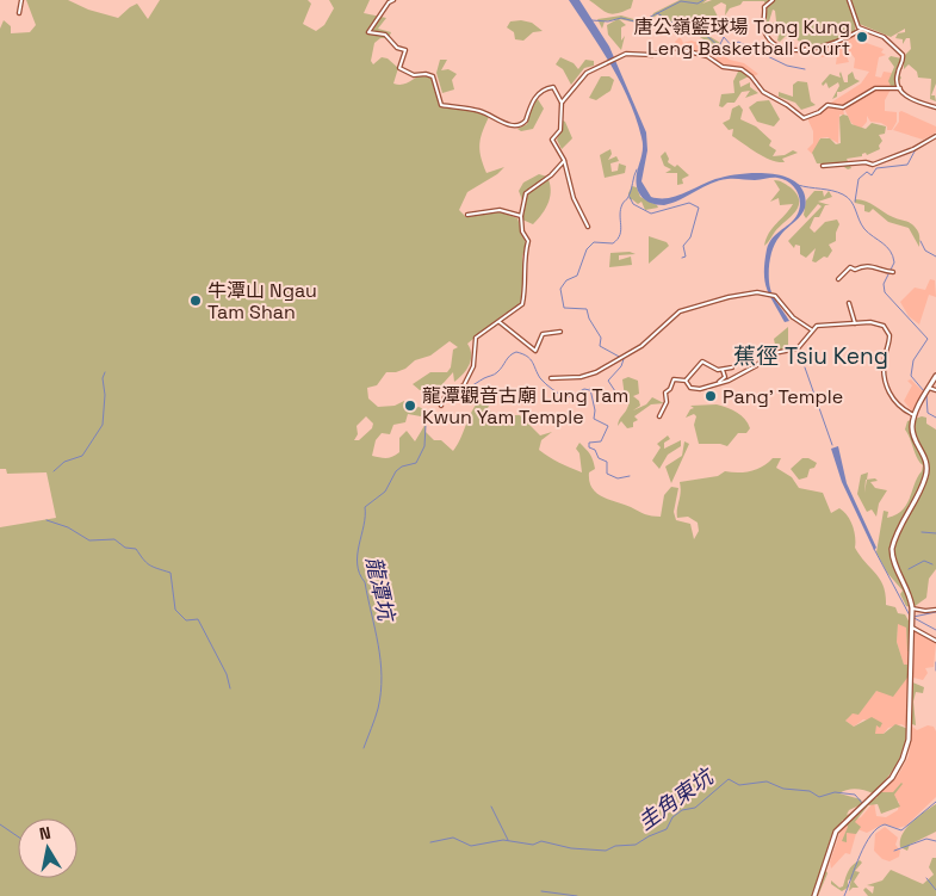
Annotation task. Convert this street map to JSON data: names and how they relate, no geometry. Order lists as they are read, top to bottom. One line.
{"districts":["蕉徑 Tsiu Keng"],"water":["龍潭坑","圭角東坑"],"places":["唐公嶺籃球場 Tong Kung Leng Basketball Court","牛潭山 Ngau Tam Shan","Pang' Temple","龍潭觀音古廟 Lung Tam Kwun Yam Temple"],"north":"top"}
